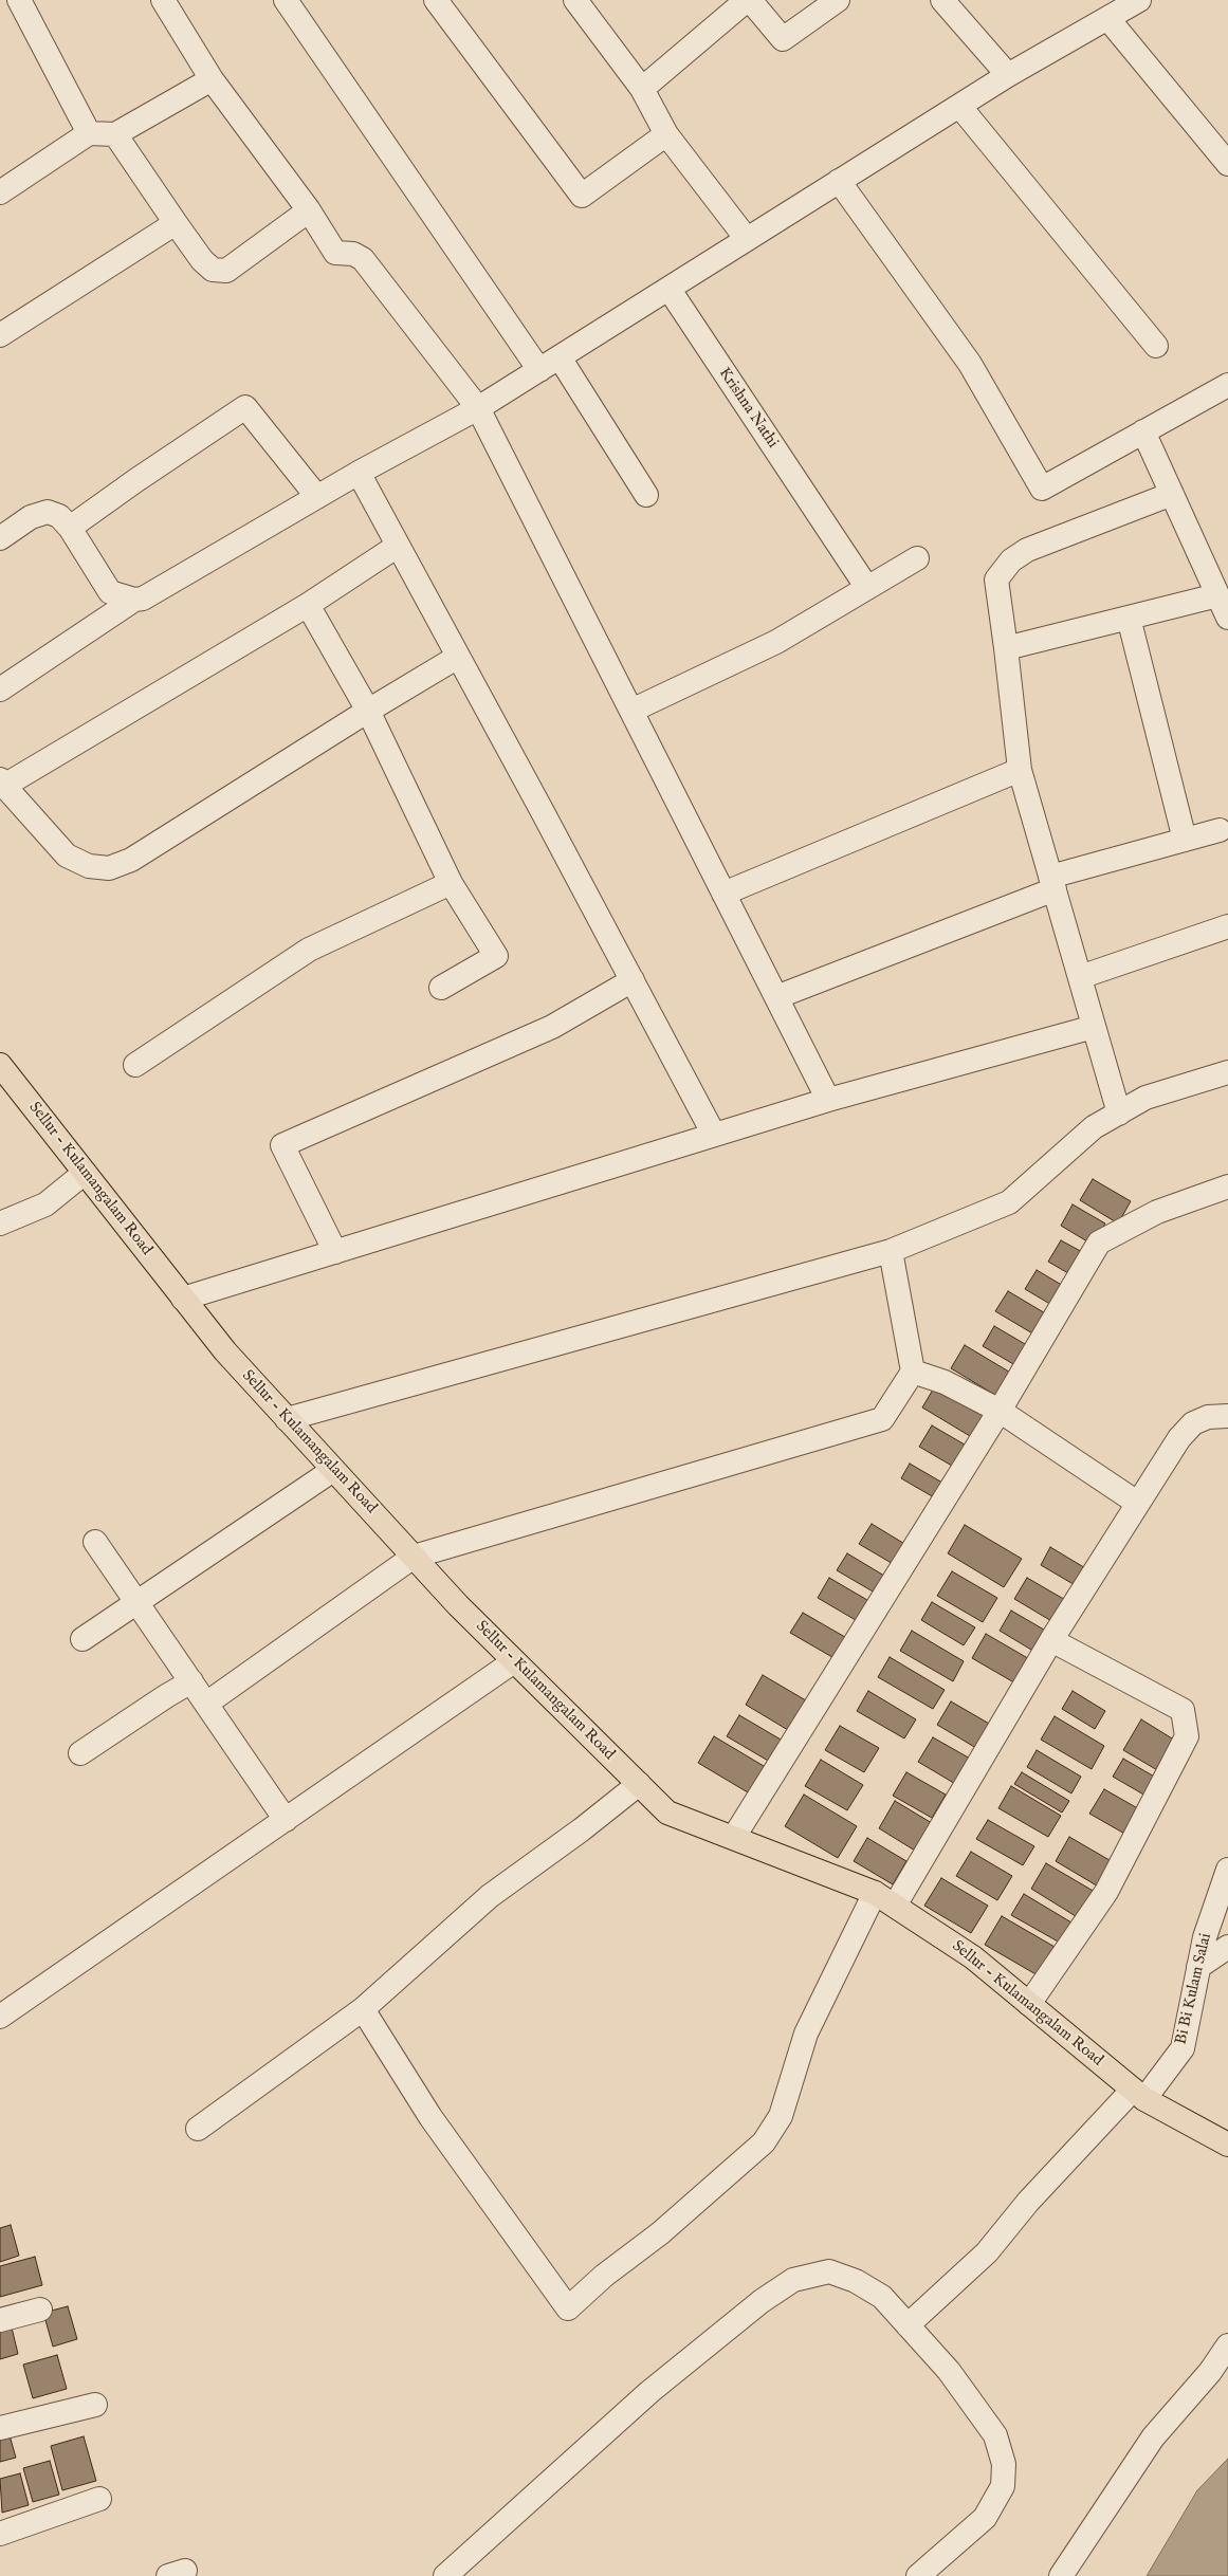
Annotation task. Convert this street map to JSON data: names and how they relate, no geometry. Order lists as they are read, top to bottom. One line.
{"streets":{"main road":["Sellur - Kulamangalam Road"],"street":["Krishna Nathi","Bi Bi Kulam Salai"]},"crossings":[["Sellur - Kulamangalam Road","Bi Bi Kulam Salai"]]}
